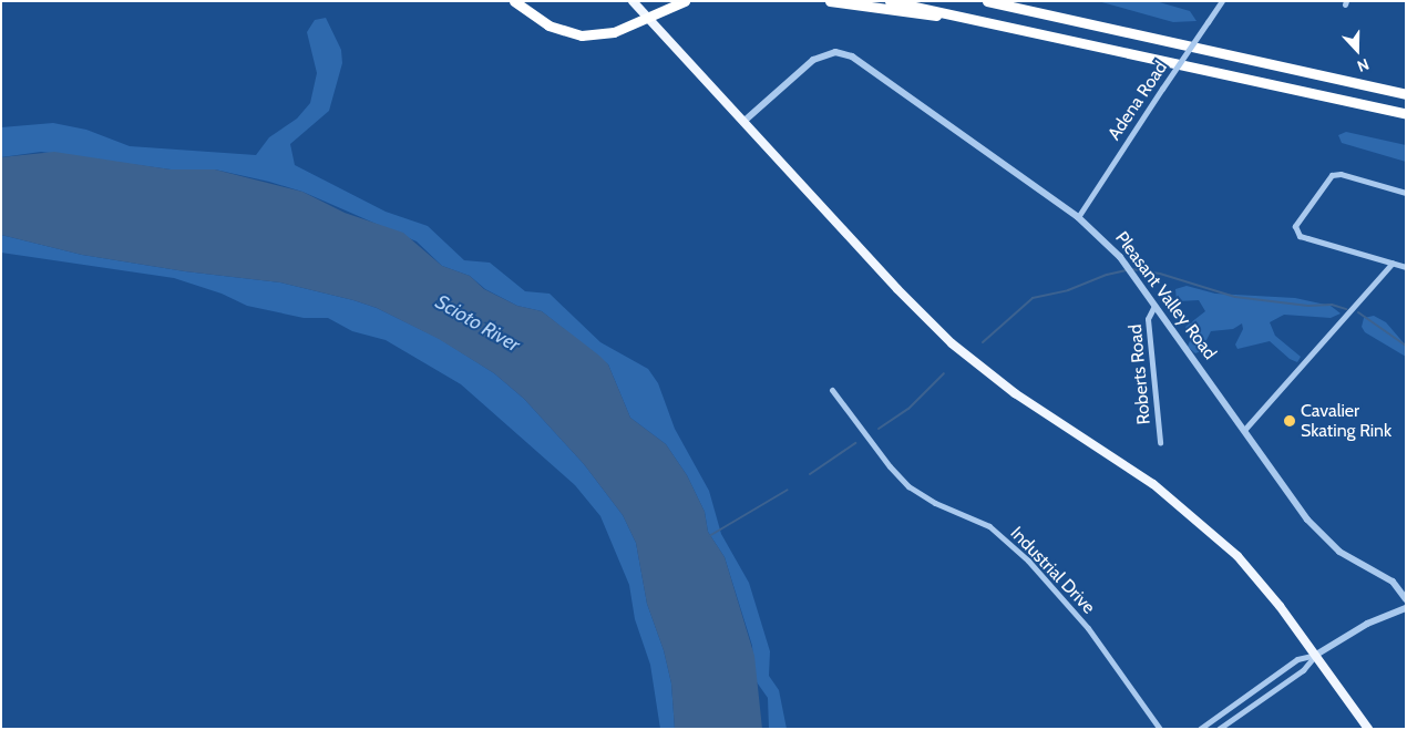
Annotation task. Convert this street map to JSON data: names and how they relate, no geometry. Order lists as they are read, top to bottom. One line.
{"streets":{"street":["Adena Road","Pleasant Valley Road","Roberts Road","Industrial Drive"]},"crossings":[["Adena Road","Pleasant Valley Road"],["Pleasant Valley Road","Roberts Road"]],"water":["Scioto River"],"places":["Cavalier Skating Rink"],"north":"bottom"}
